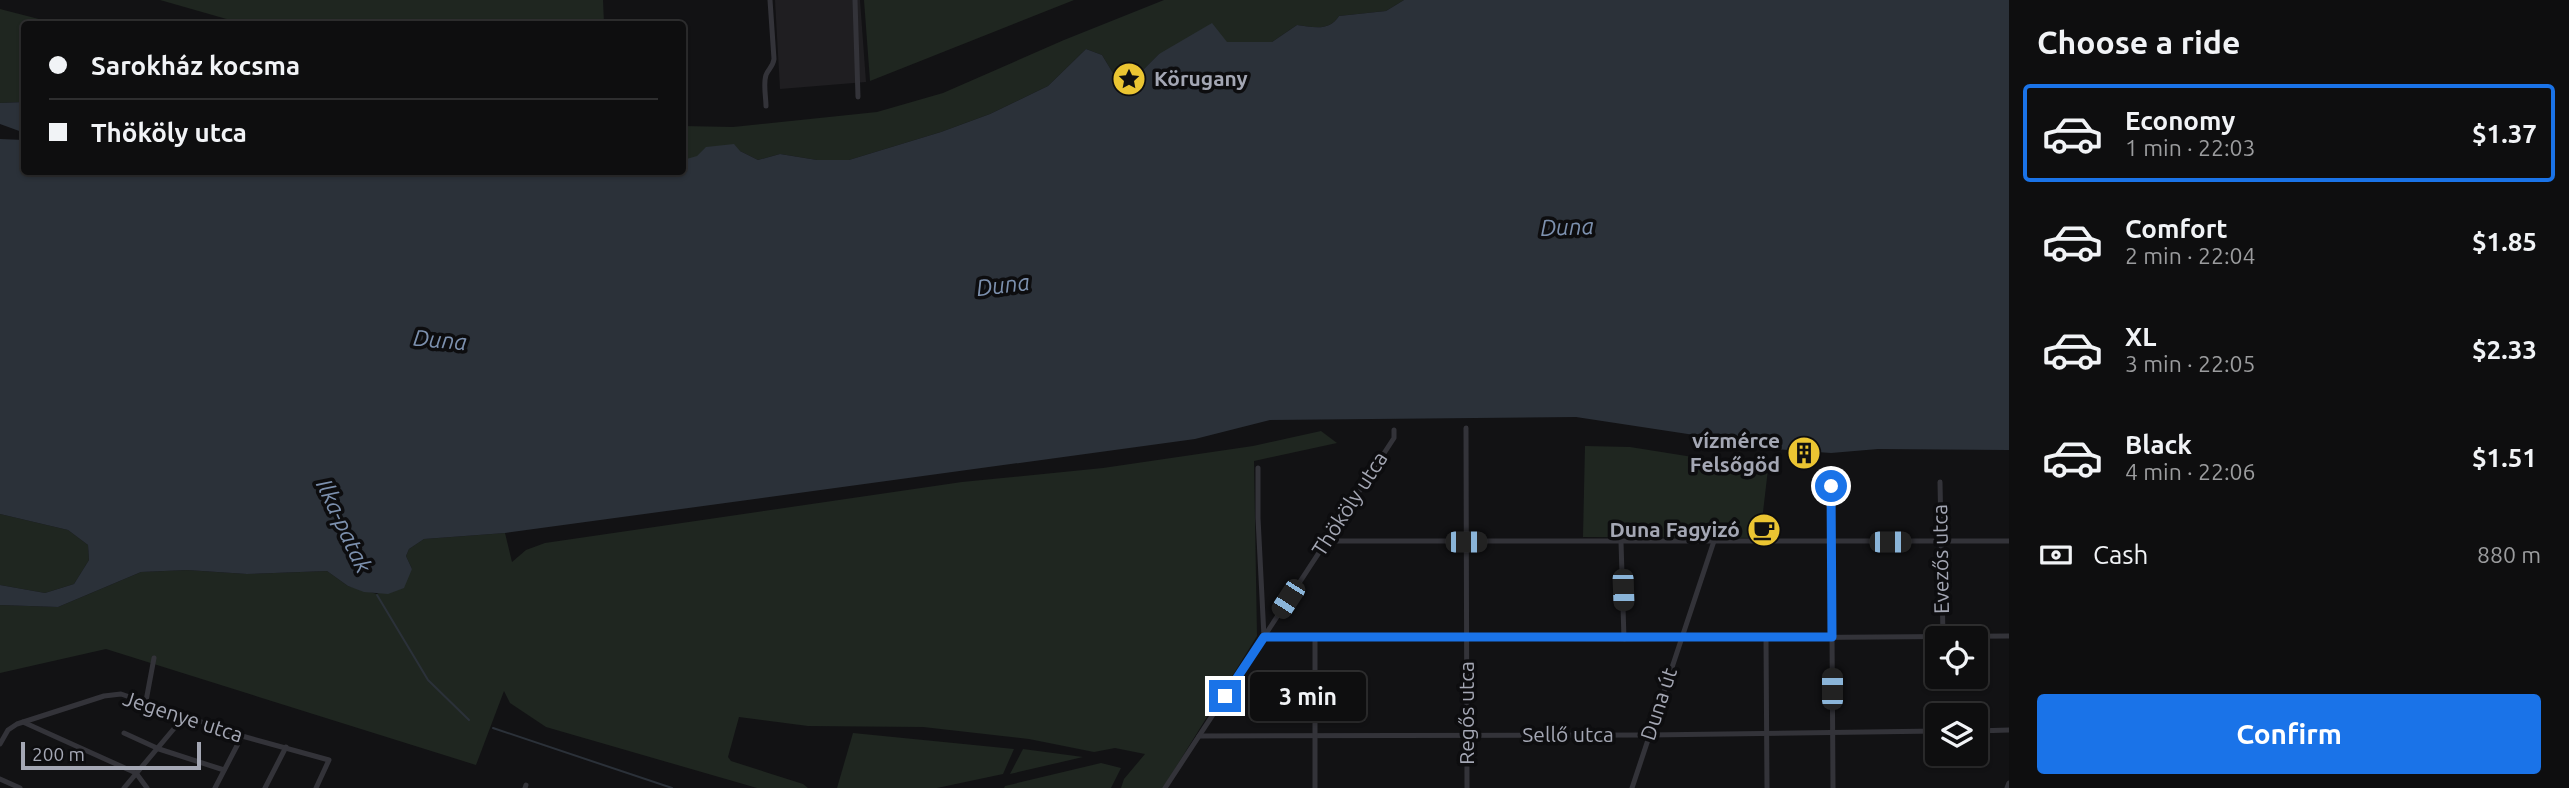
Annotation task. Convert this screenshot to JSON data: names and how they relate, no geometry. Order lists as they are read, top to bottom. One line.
{"streets":{"street":["Thököly utca","Evezős utca","Duna út","Regős utca","Jegenye utca","Sellő utca"]},"crossings":[["Thököly utca","Sellő utca"],["Duna út","Sellő utca"],["Regős utca","Sellő utca"]],"water":["Duna","Ilka-patak"],"places":{"place":["Körugany"],"building":["vízmérce Felsőgöd"],"cafe":["Duna Fagyizó"]},"scale_bar":"200 m","page":{"heading":"Choose a ride","banner":["Sarokház kocsma","Thököly utca"],"list":[{"name":"Economy","note":"1 min · 22:03","value":"$1.37"},{"name":"Comfort","note":"2 min · 22:04","value":"$1.85"},{"name":"XL","note":"3 min · 22:05","value":"$2.33"},{"name":"Black","note":"4 min · 22:06","value":"$1.51"}],"pay":["Cash","880 m"],"bubble":"3 min","buttons":"Confirm","scale":"200 m"}}
